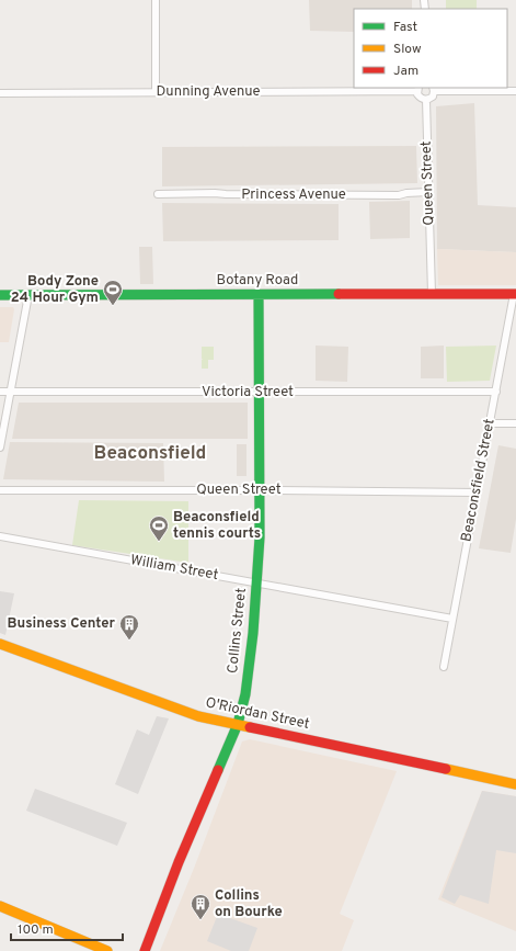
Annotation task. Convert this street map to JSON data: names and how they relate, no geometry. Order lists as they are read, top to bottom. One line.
{"streets":{"main road":["Botany Road","Collins Street","O'Riordan Street"],"street":["Dunning Avenue","Queen Street","Princess Avenue","Victoria Street","Beaconsfield Street","William Street"]},"crossings":[["Queen Street","Princess Avenue"],["Queen Street","Botany Road"],["Queen Street","Beaconsfield Street"],["Queen Street","Collins Street"],["Botany Road","Beaconsfield Street"],["Botany Road","Collins Street"],["Victoria Street","Beaconsfield Street"],["Victoria Street","Collins Street"],["Beaconsfield Street","William Street"],["William Street","Collins Street"],["Collins Street","O'Riordan Street"]],"districts":["Beaconsfield"],"places":{"sports":["Body Zone 24 Hour Gym","Beaconsfield tennis courts"],"building":["Business Center","Collins on Bourke"]},"legend":["Fast","Slow","Jam"],"scale_bar":"100 m"}
